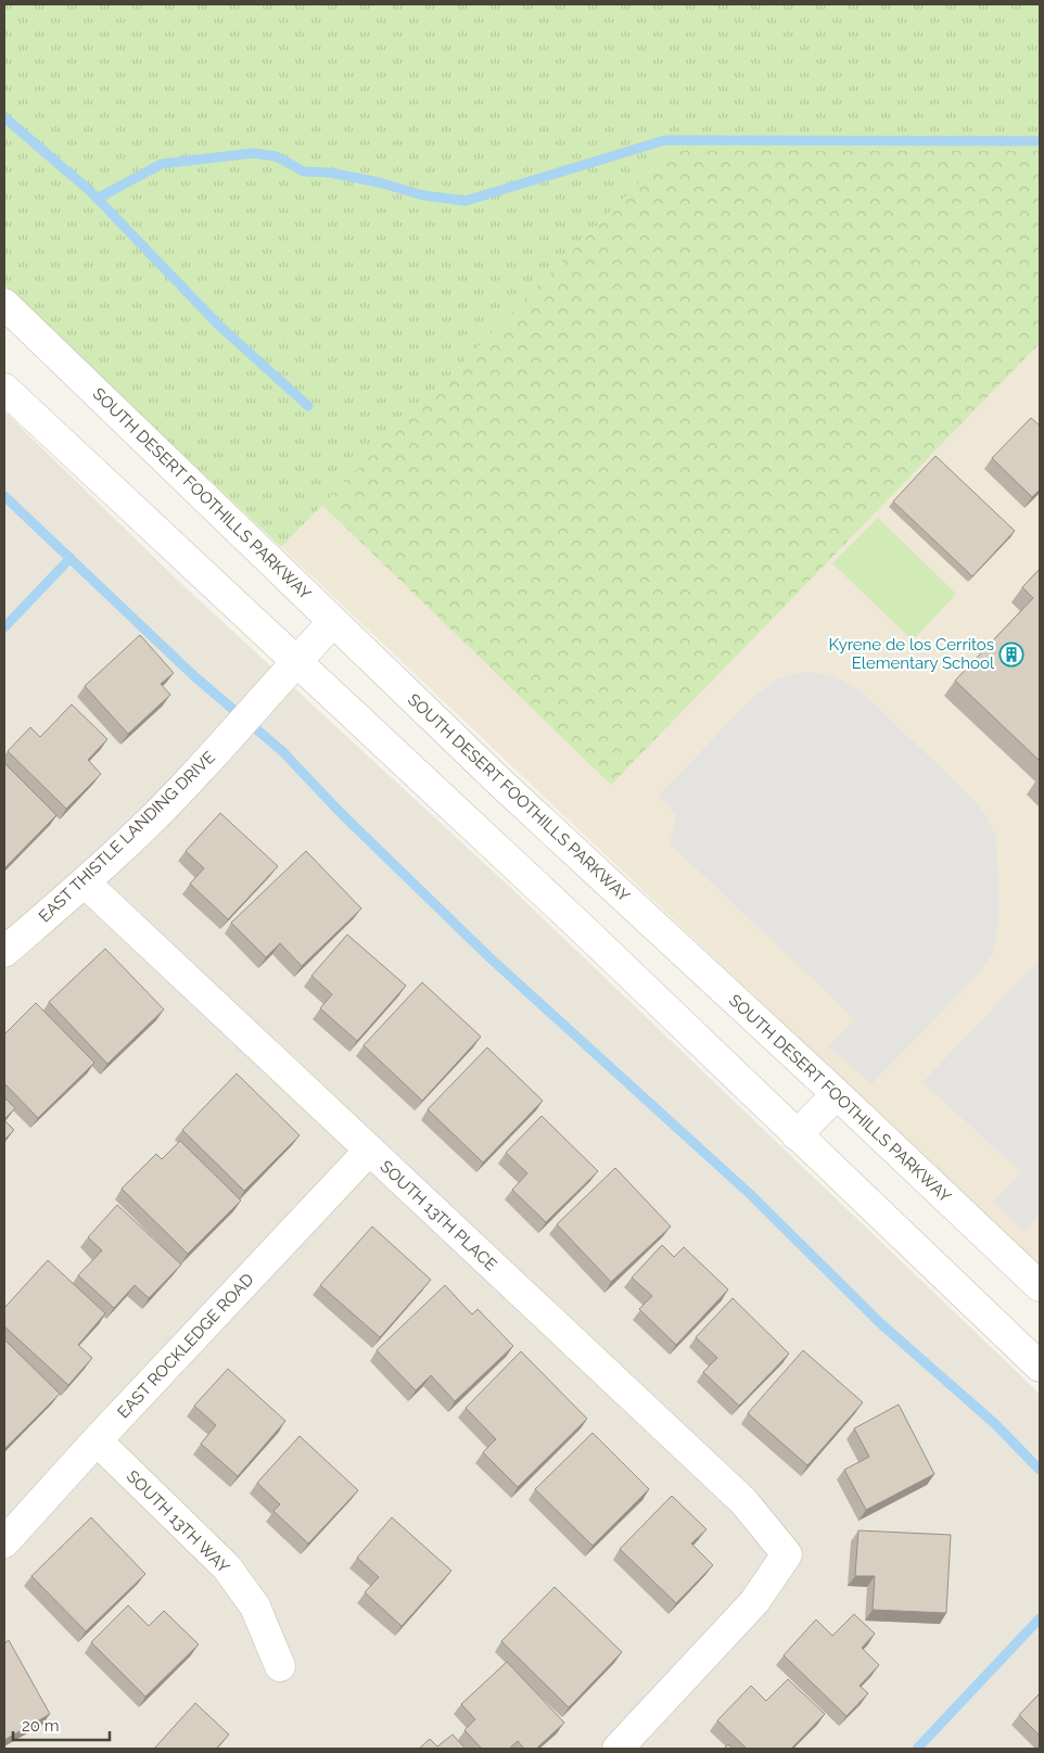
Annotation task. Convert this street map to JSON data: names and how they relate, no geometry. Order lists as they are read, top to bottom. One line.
{"streets":{"street":["SOUTH DESERT FOOTHILLS PARKWAY","EAST THISTLE LANDING DRIVE","SOUTH 13TH PLACE","EAST ROCKLEDGE ROAD","SOUTH 13TH WAY"]},"crossings":[["SOUTH DESERT FOOTHILLS PARKWAY","EAST THISTLE LANDING DRIVE"],["EAST THISTLE LANDING DRIVE","SOUTH 13TH PLACE"],["SOUTH 13TH PLACE","EAST ROCKLEDGE ROAD"],["EAST ROCKLEDGE ROAD","SOUTH 13TH WAY"]],"places":{"building":["Kyrene de los Cerritos Elementary School"]},"scale_bar":"20 m"}
